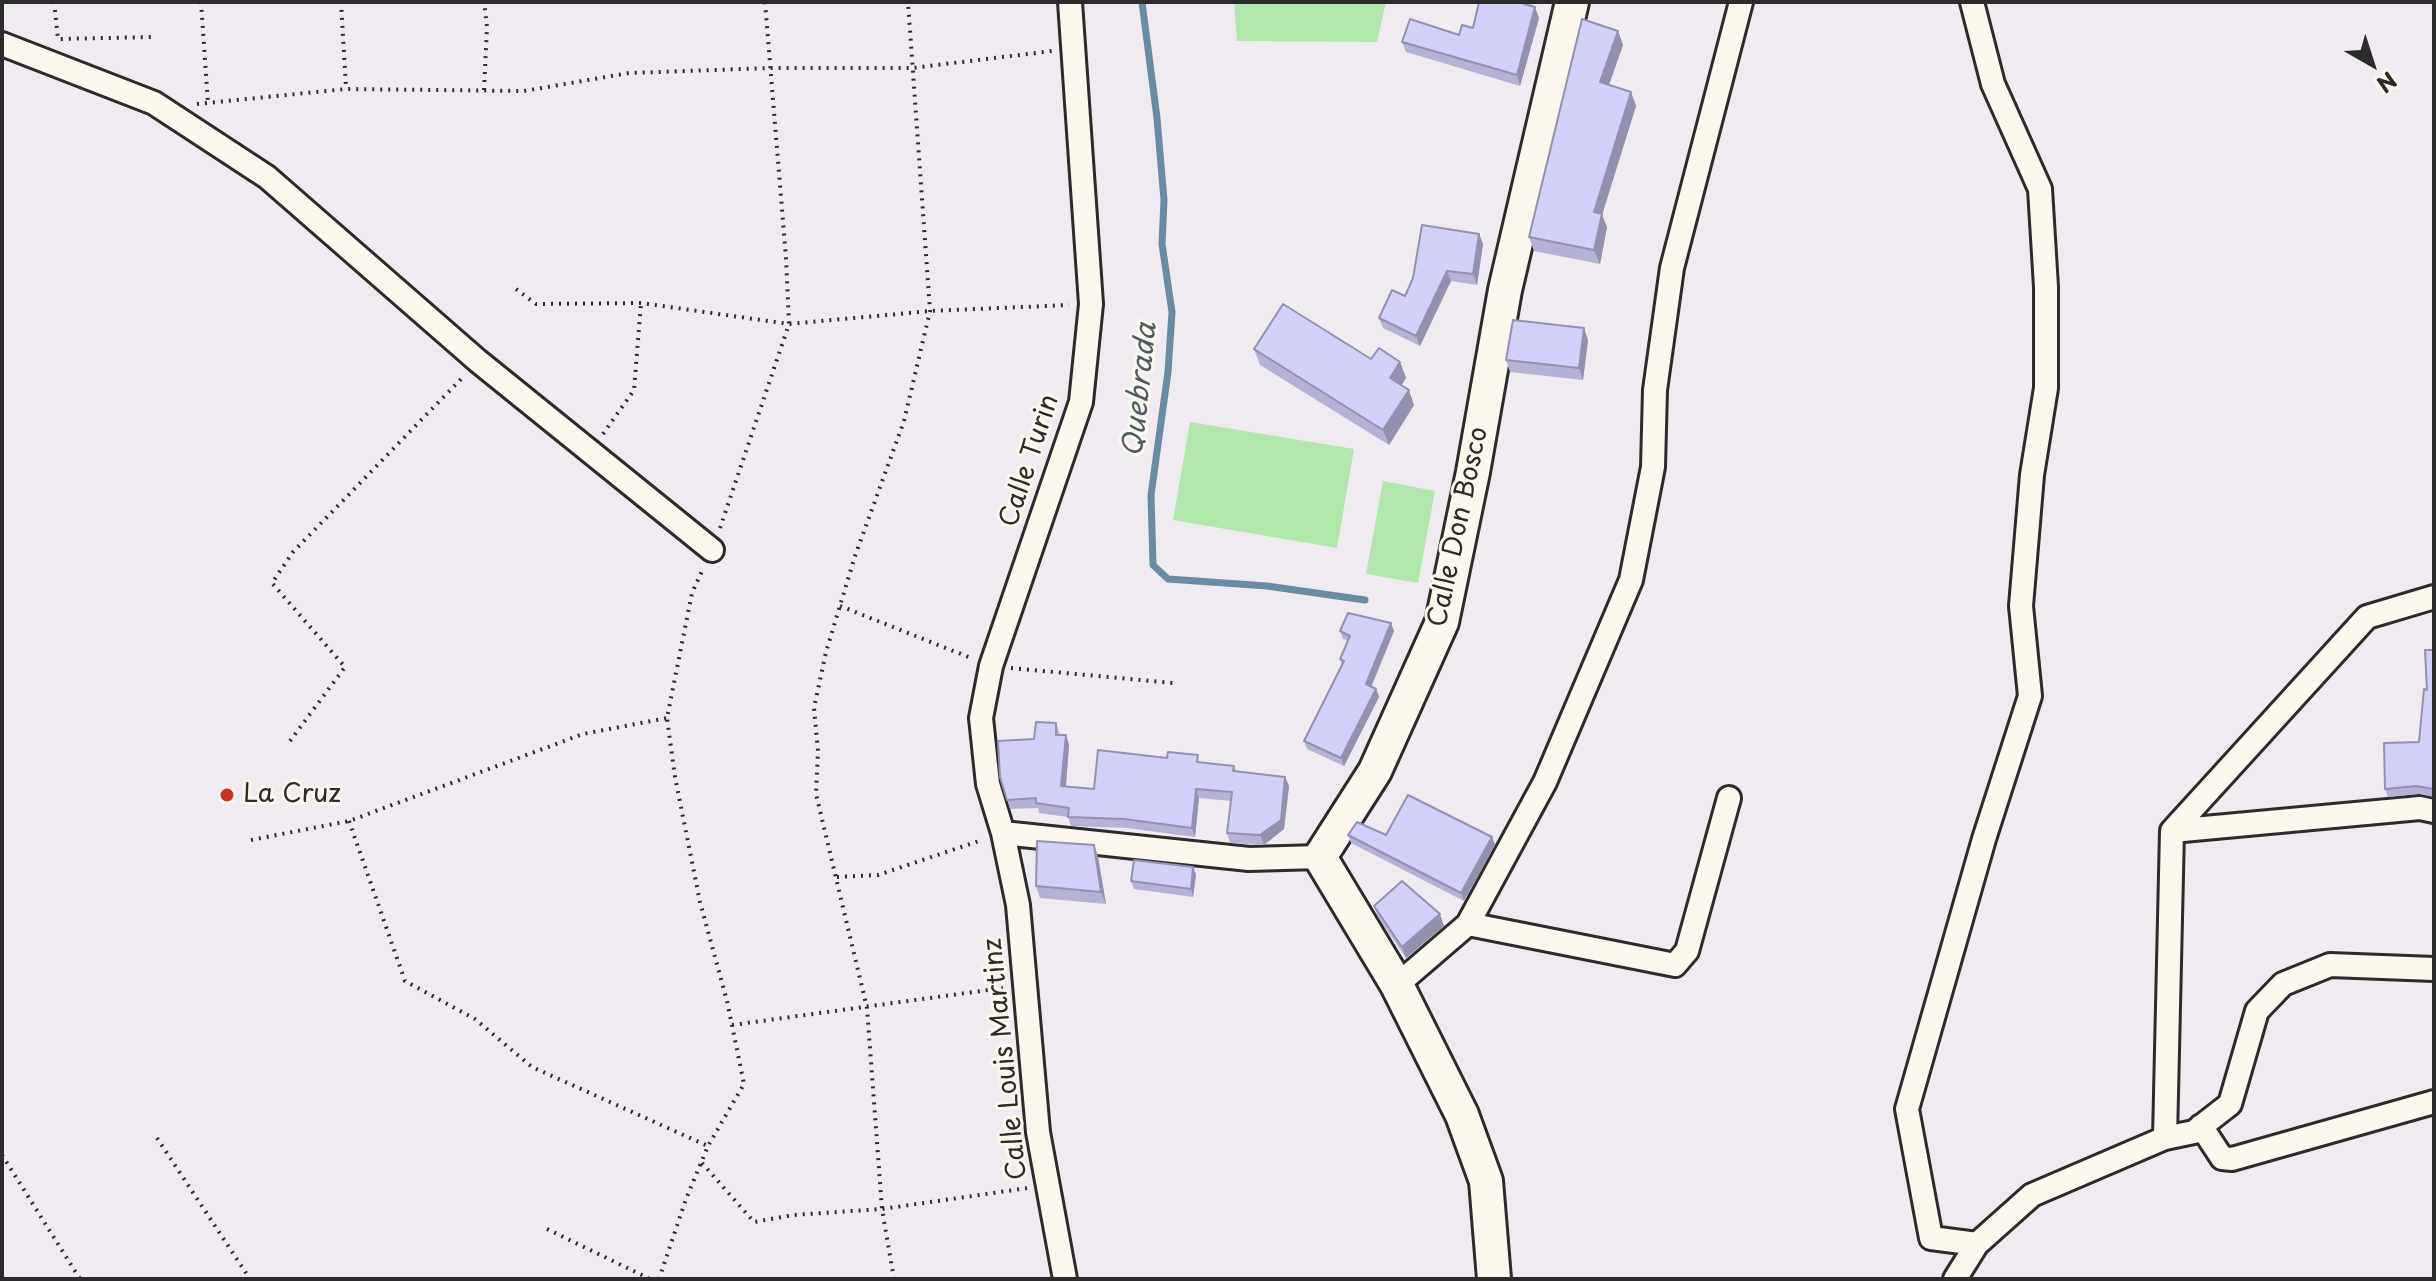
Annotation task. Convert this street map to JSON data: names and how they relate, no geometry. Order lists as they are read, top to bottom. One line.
{"streets":{"street":["Calle Turin","Calle Don Bosco","Calle Louis Martinz"]},"crossings":[["Calle Turin","Calle Louis Martinz"]],"water":["Quebrada"],"places":["La Cruz"],"north":"bottom right"}
